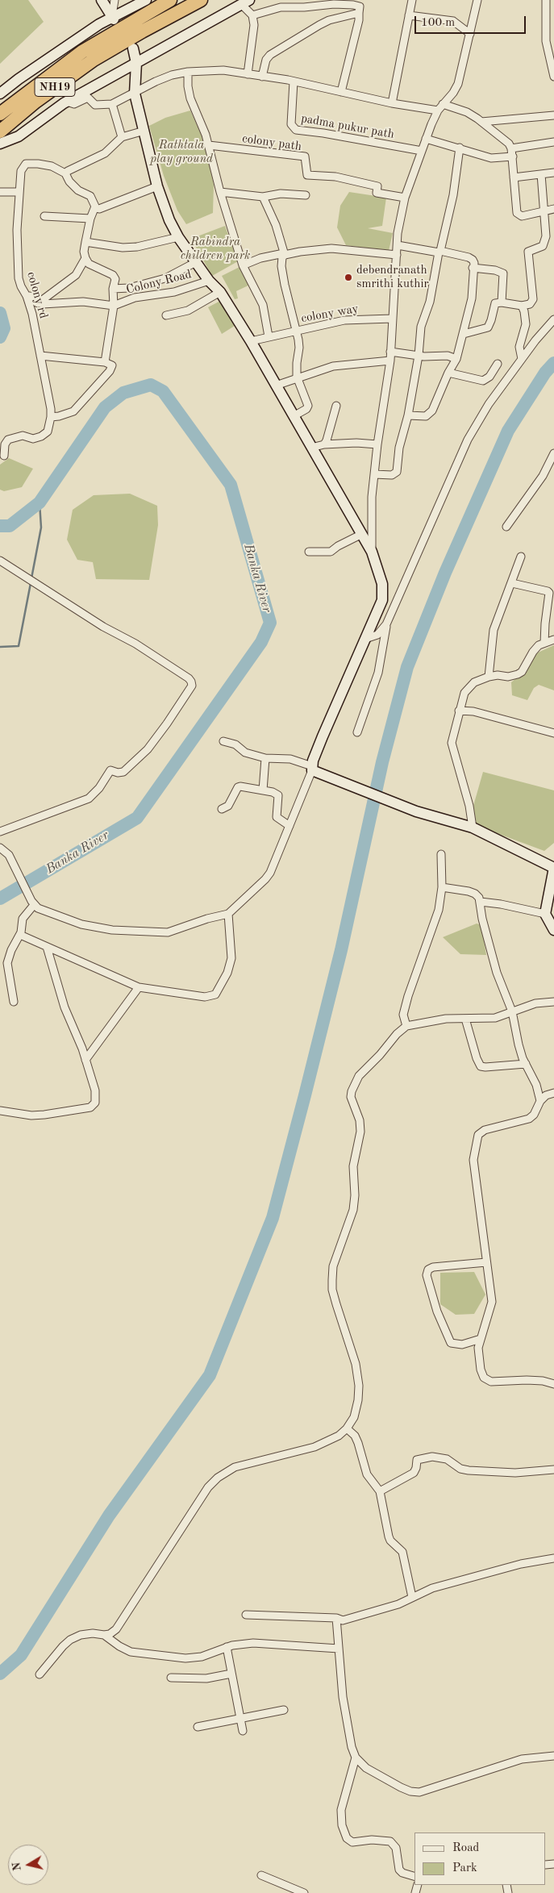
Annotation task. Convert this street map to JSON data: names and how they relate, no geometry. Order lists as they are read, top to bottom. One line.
{"streets":{"highway":["NH19"],"street":["padma pukur path","colony path","Colony Road","colony rd","colony way"]},"water":["Banka River"],"parks":["Rathtala play ground","Rabindra children park"],"places":["debendranath smrithi kuthir"],"legend":["Road","Park"],"scale_bar":"100 m","north":"left"}
